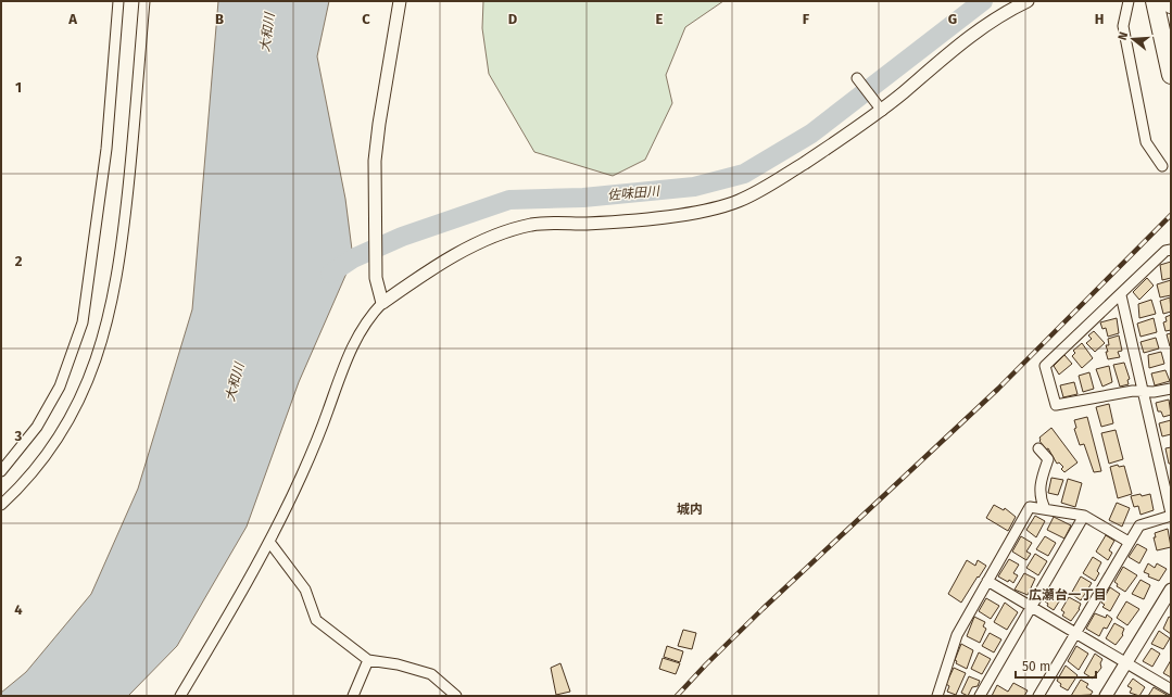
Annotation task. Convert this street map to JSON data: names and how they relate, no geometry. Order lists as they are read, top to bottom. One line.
{"districts":["城内","広瀬台一丁目"],"water":["大和川","佐味田川"],"scale_bar":"50 m","north":"left","grid":{"columns":["A","B","C","D","E","F","G","H"],"rows":["1","2","3","4"]}}
